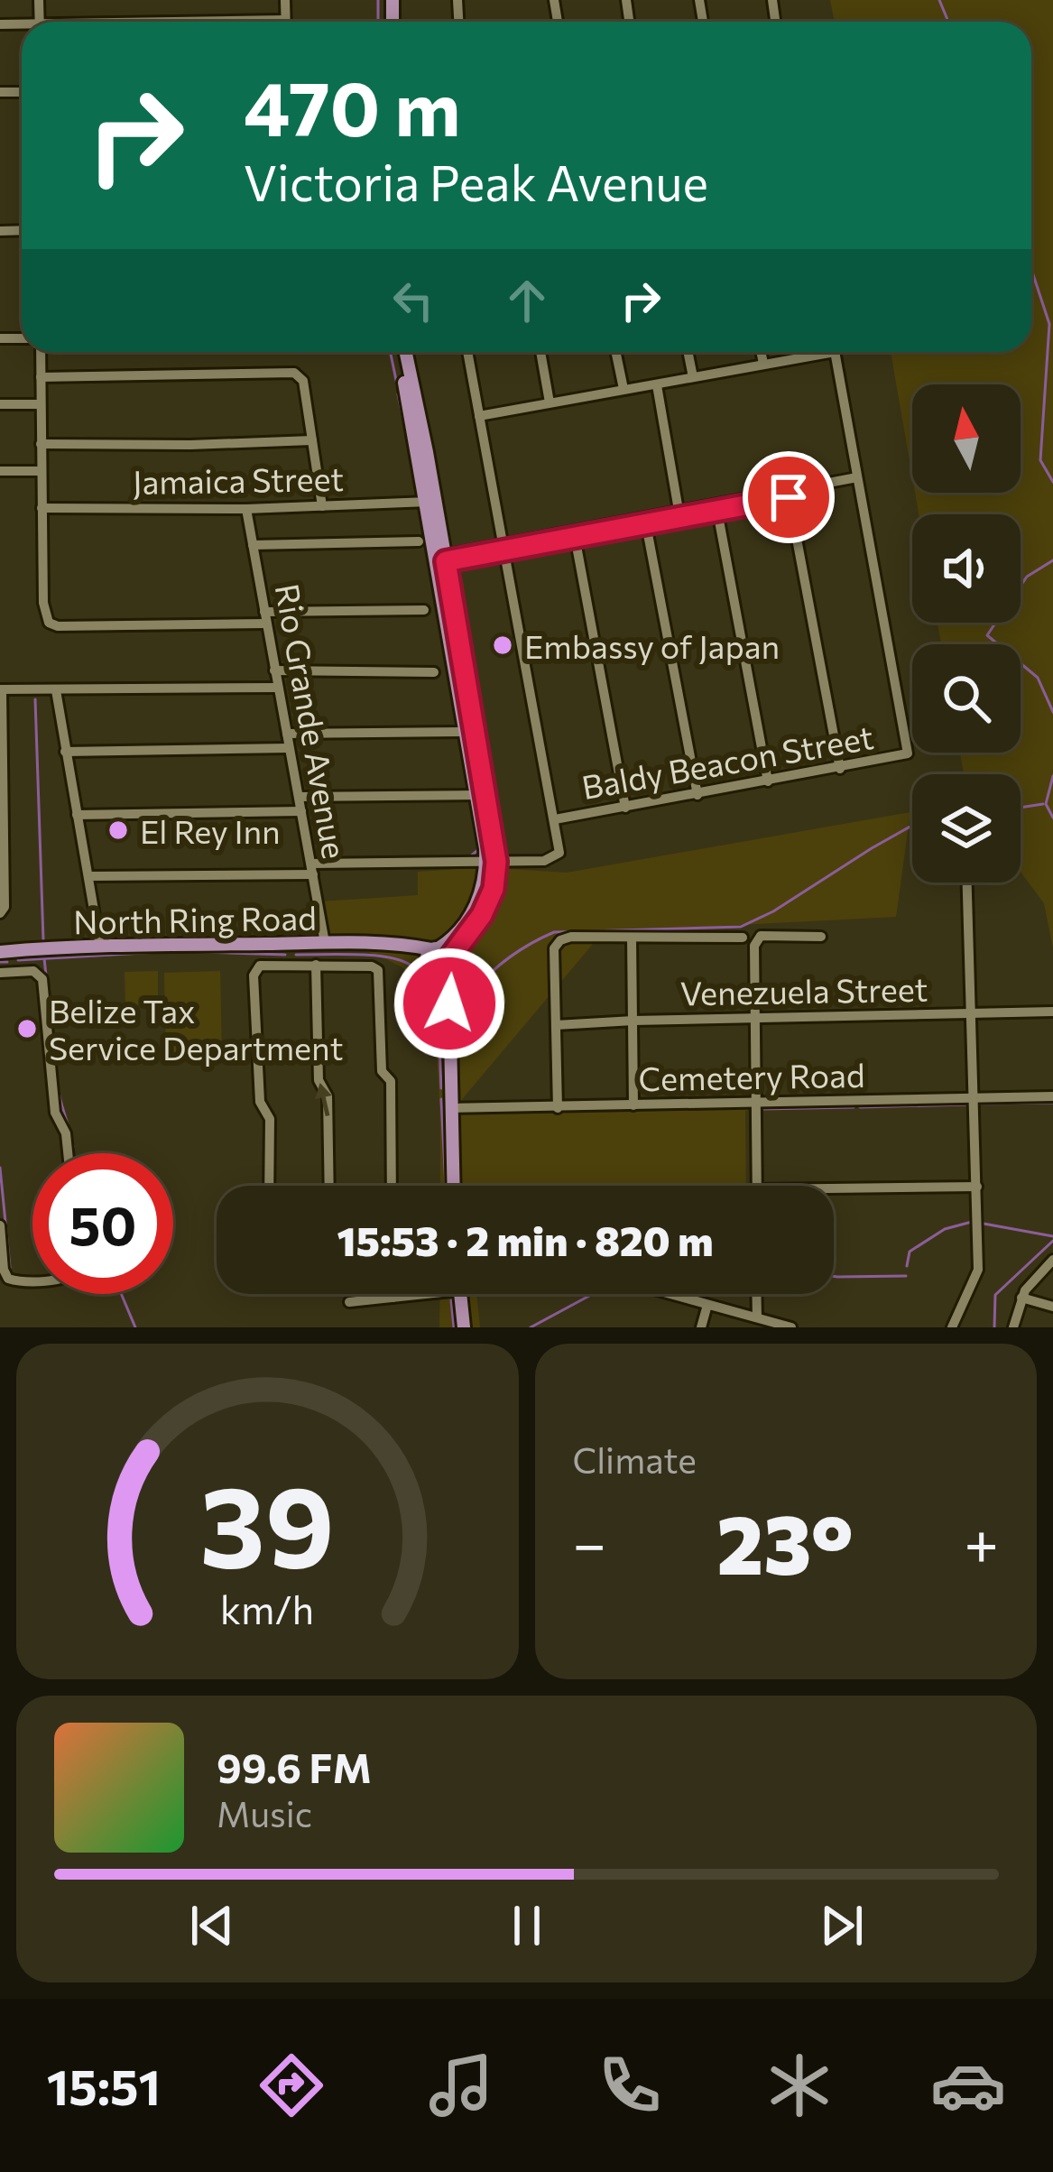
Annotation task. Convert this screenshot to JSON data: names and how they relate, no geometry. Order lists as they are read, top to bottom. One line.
{"streets":{"main road":["North Ring Road"],"street":["Jamaica Street","Rio Grande Avenue","Baldy Beacon Street","Venezuela Street","Cemetery Road"]},"crossings":[["Jamaica Street","Rio Grande Avenue"],["Rio Grande Avenue","North Ring Road"]],"places":["Embassy of Japan","El Rey Inn","Belize Tax Service Department"],"north":"top","page":{"turn":["470 m","Victoria Peak Avenue"],"limit":"50","trip":"15:53 · 2 min · 820 m","tile":"Climate","heat":["−","23°","+"],"song":["99.6 FM","Music"],"tabs":"15:51","gauge":["39","km/h"]}}
